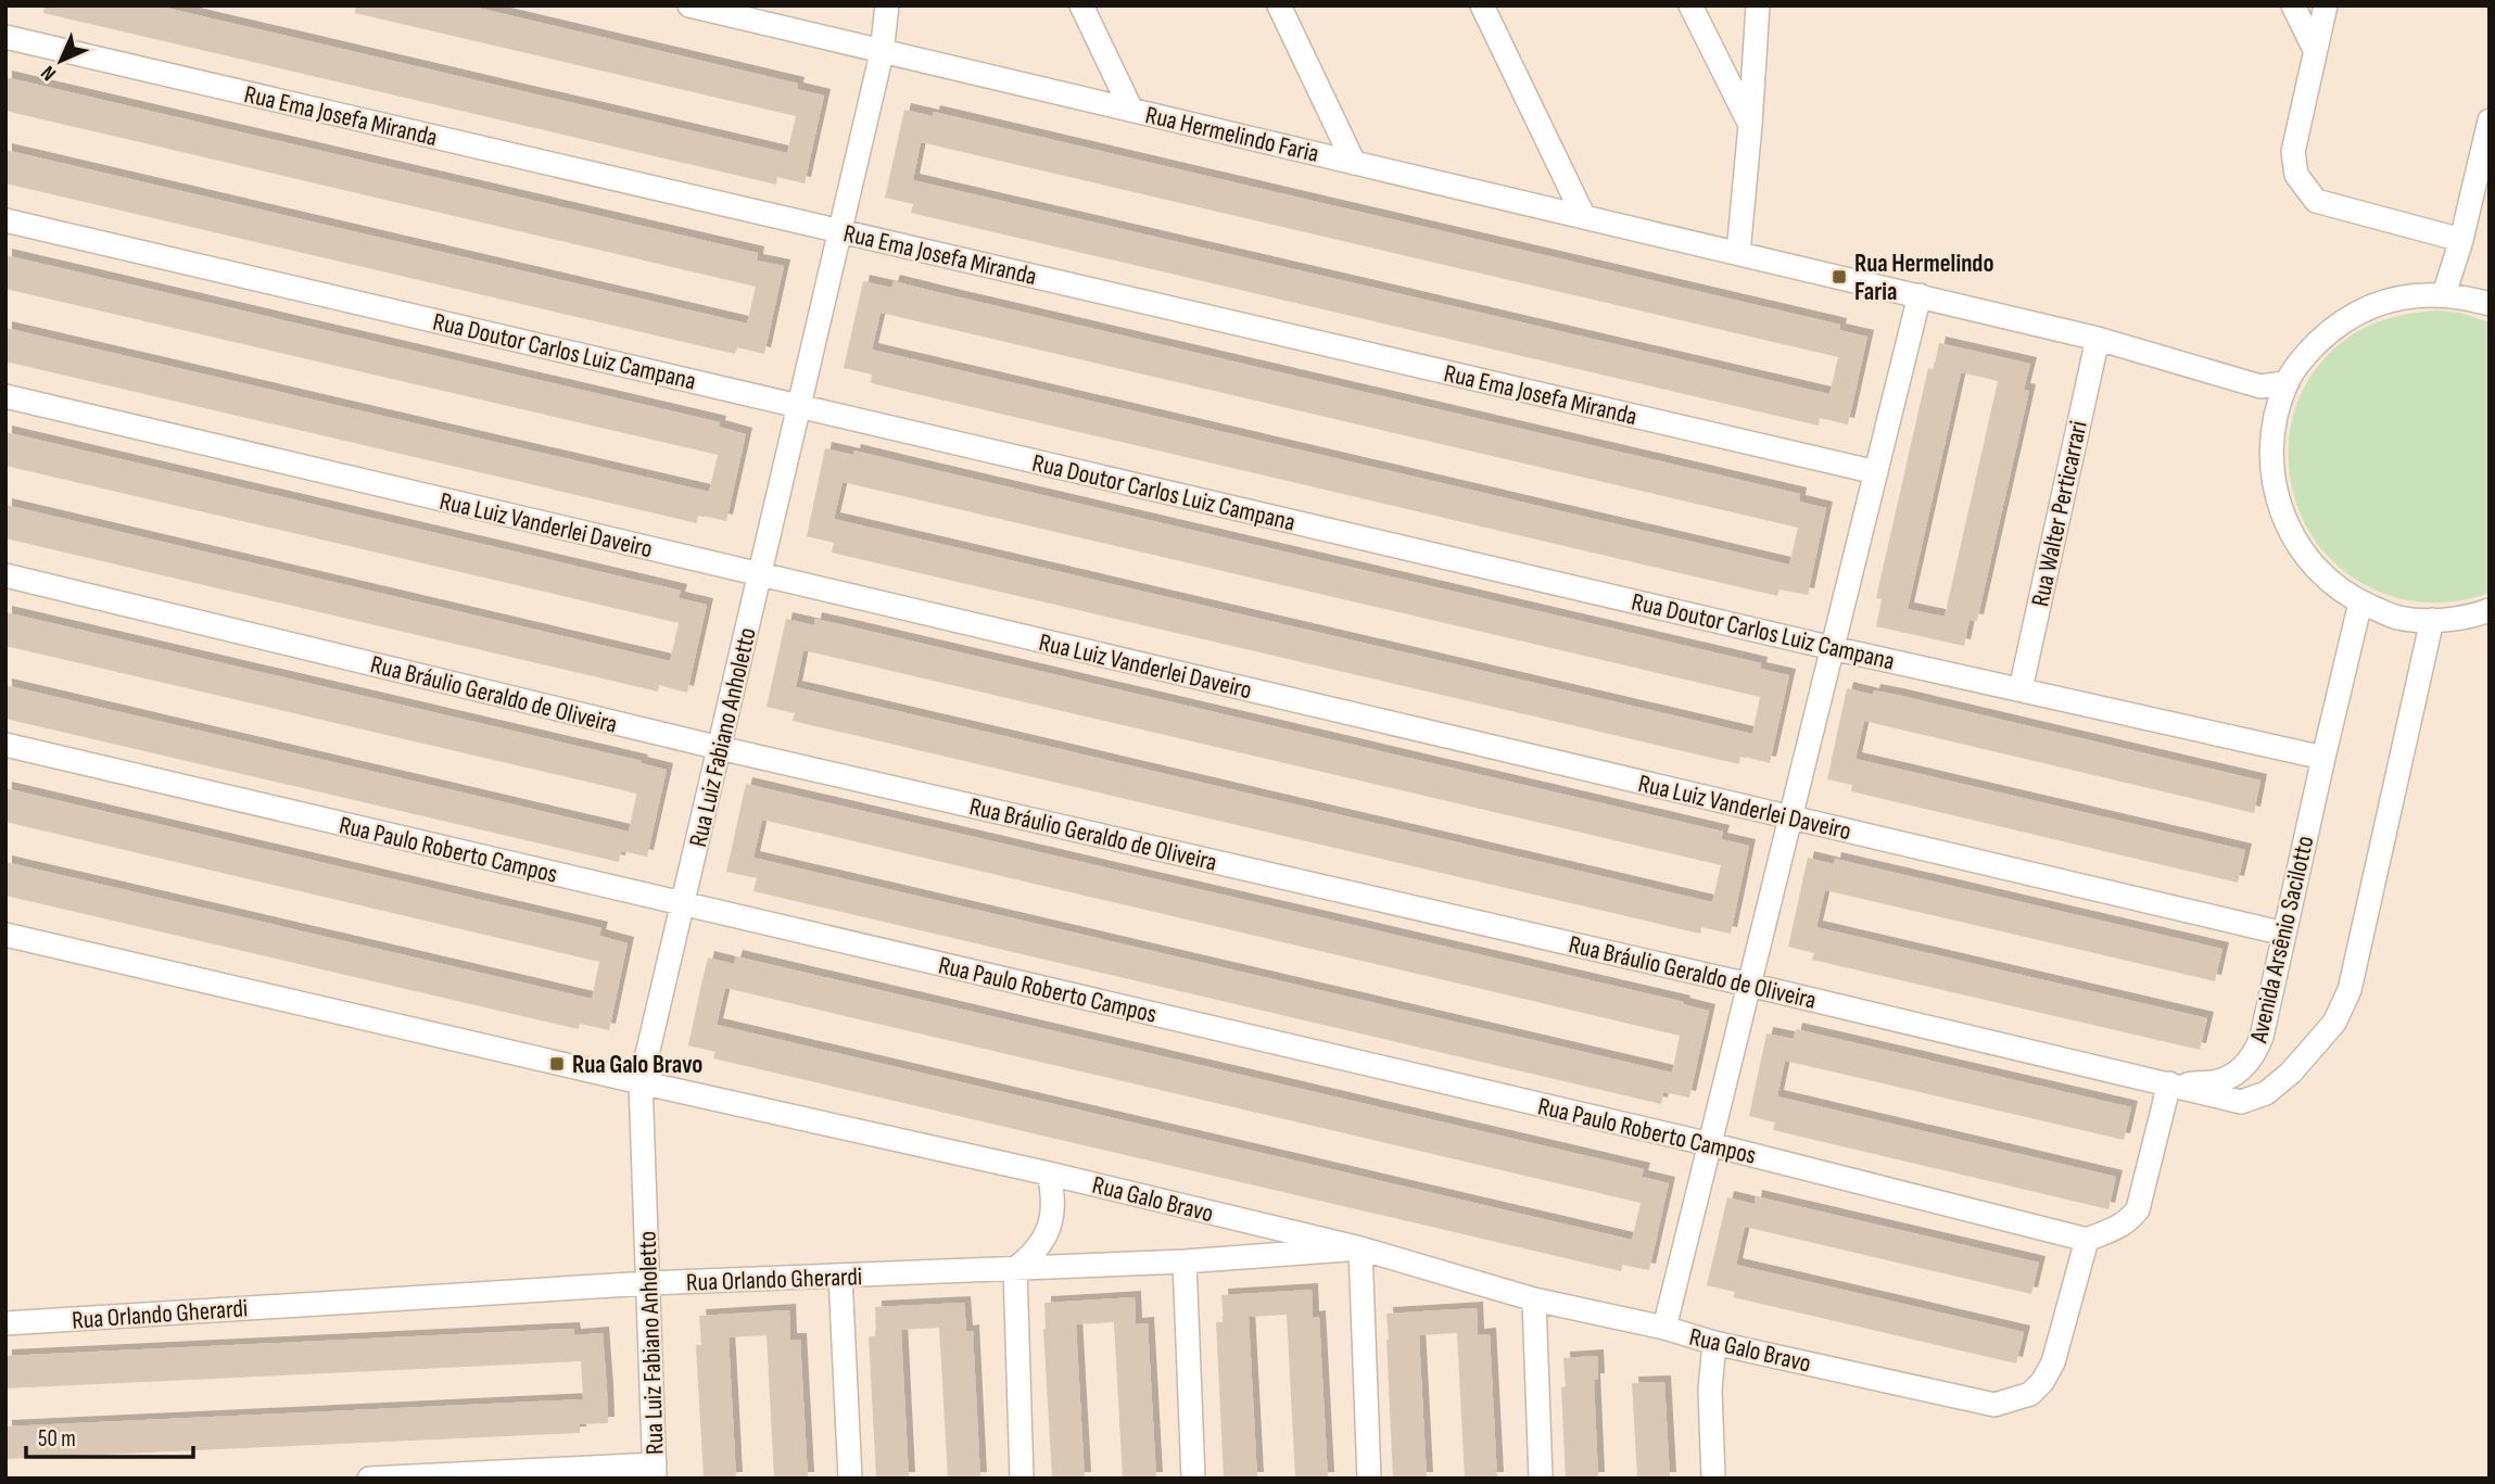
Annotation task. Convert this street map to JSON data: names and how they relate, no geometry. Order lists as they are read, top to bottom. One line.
{"streets":{"street":["Rua Ema Josefa Miranda","Rua Hermelindo Faria","Rua Doutor Carlos Luiz Campana","Rua Walter Perticarrari","Rua Luiz Vanderlei Daveiro","Rua Bráulio Geraldo de Oliveira","Rua Luiz Fabiano Anholetto","Rua Paulo Roberto Campos","Avenida Arsênio Sacilotto","Rua Galo Bravo","Rua Orlando Gherardi"]},"crossings":[["Rua Ema Josefa Miranda","Rua Luiz Fabiano Anholetto"],["Rua Hermelindo Faria","Rua Walter Perticarrari"],["Rua Hermelindo Faria","Rua Luiz Fabiano Anholetto"],["Rua Doutor Carlos Luiz Campana","Rua Walter Perticarrari"],["Rua Doutor Carlos Luiz Campana","Rua Luiz Fabiano Anholetto"],["Rua Doutor Carlos Luiz Campana","Avenida Arsênio Sacilotto"],["Rua Luiz Vanderlei Daveiro","Rua Luiz Fabiano Anholetto"],["Rua Luiz Vanderlei Daveiro","Avenida Arsênio Sacilotto"],["Rua Bráulio Geraldo de Oliveira","Rua Luiz Fabiano Anholetto"],["Rua Bráulio Geraldo de Oliveira","Avenida Arsênio Sacilotto"],["Rua Luiz Fabiano Anholetto","Rua Paulo Roberto Campos"],["Rua Luiz Fabiano Anholetto","Rua Galo Bravo"],["Rua Luiz Fabiano Anholetto","Rua Orlando Gherardi"],["Rua Paulo Roberto Campos","Rua Galo Bravo"],["Rua Galo Bravo","Rua Orlando Gherardi"]],"places":{"transit":["Rua Hermelindo Faria","Rua Galo Bravo"]},"scale_bar":"50 m","north":"bottom left"}
